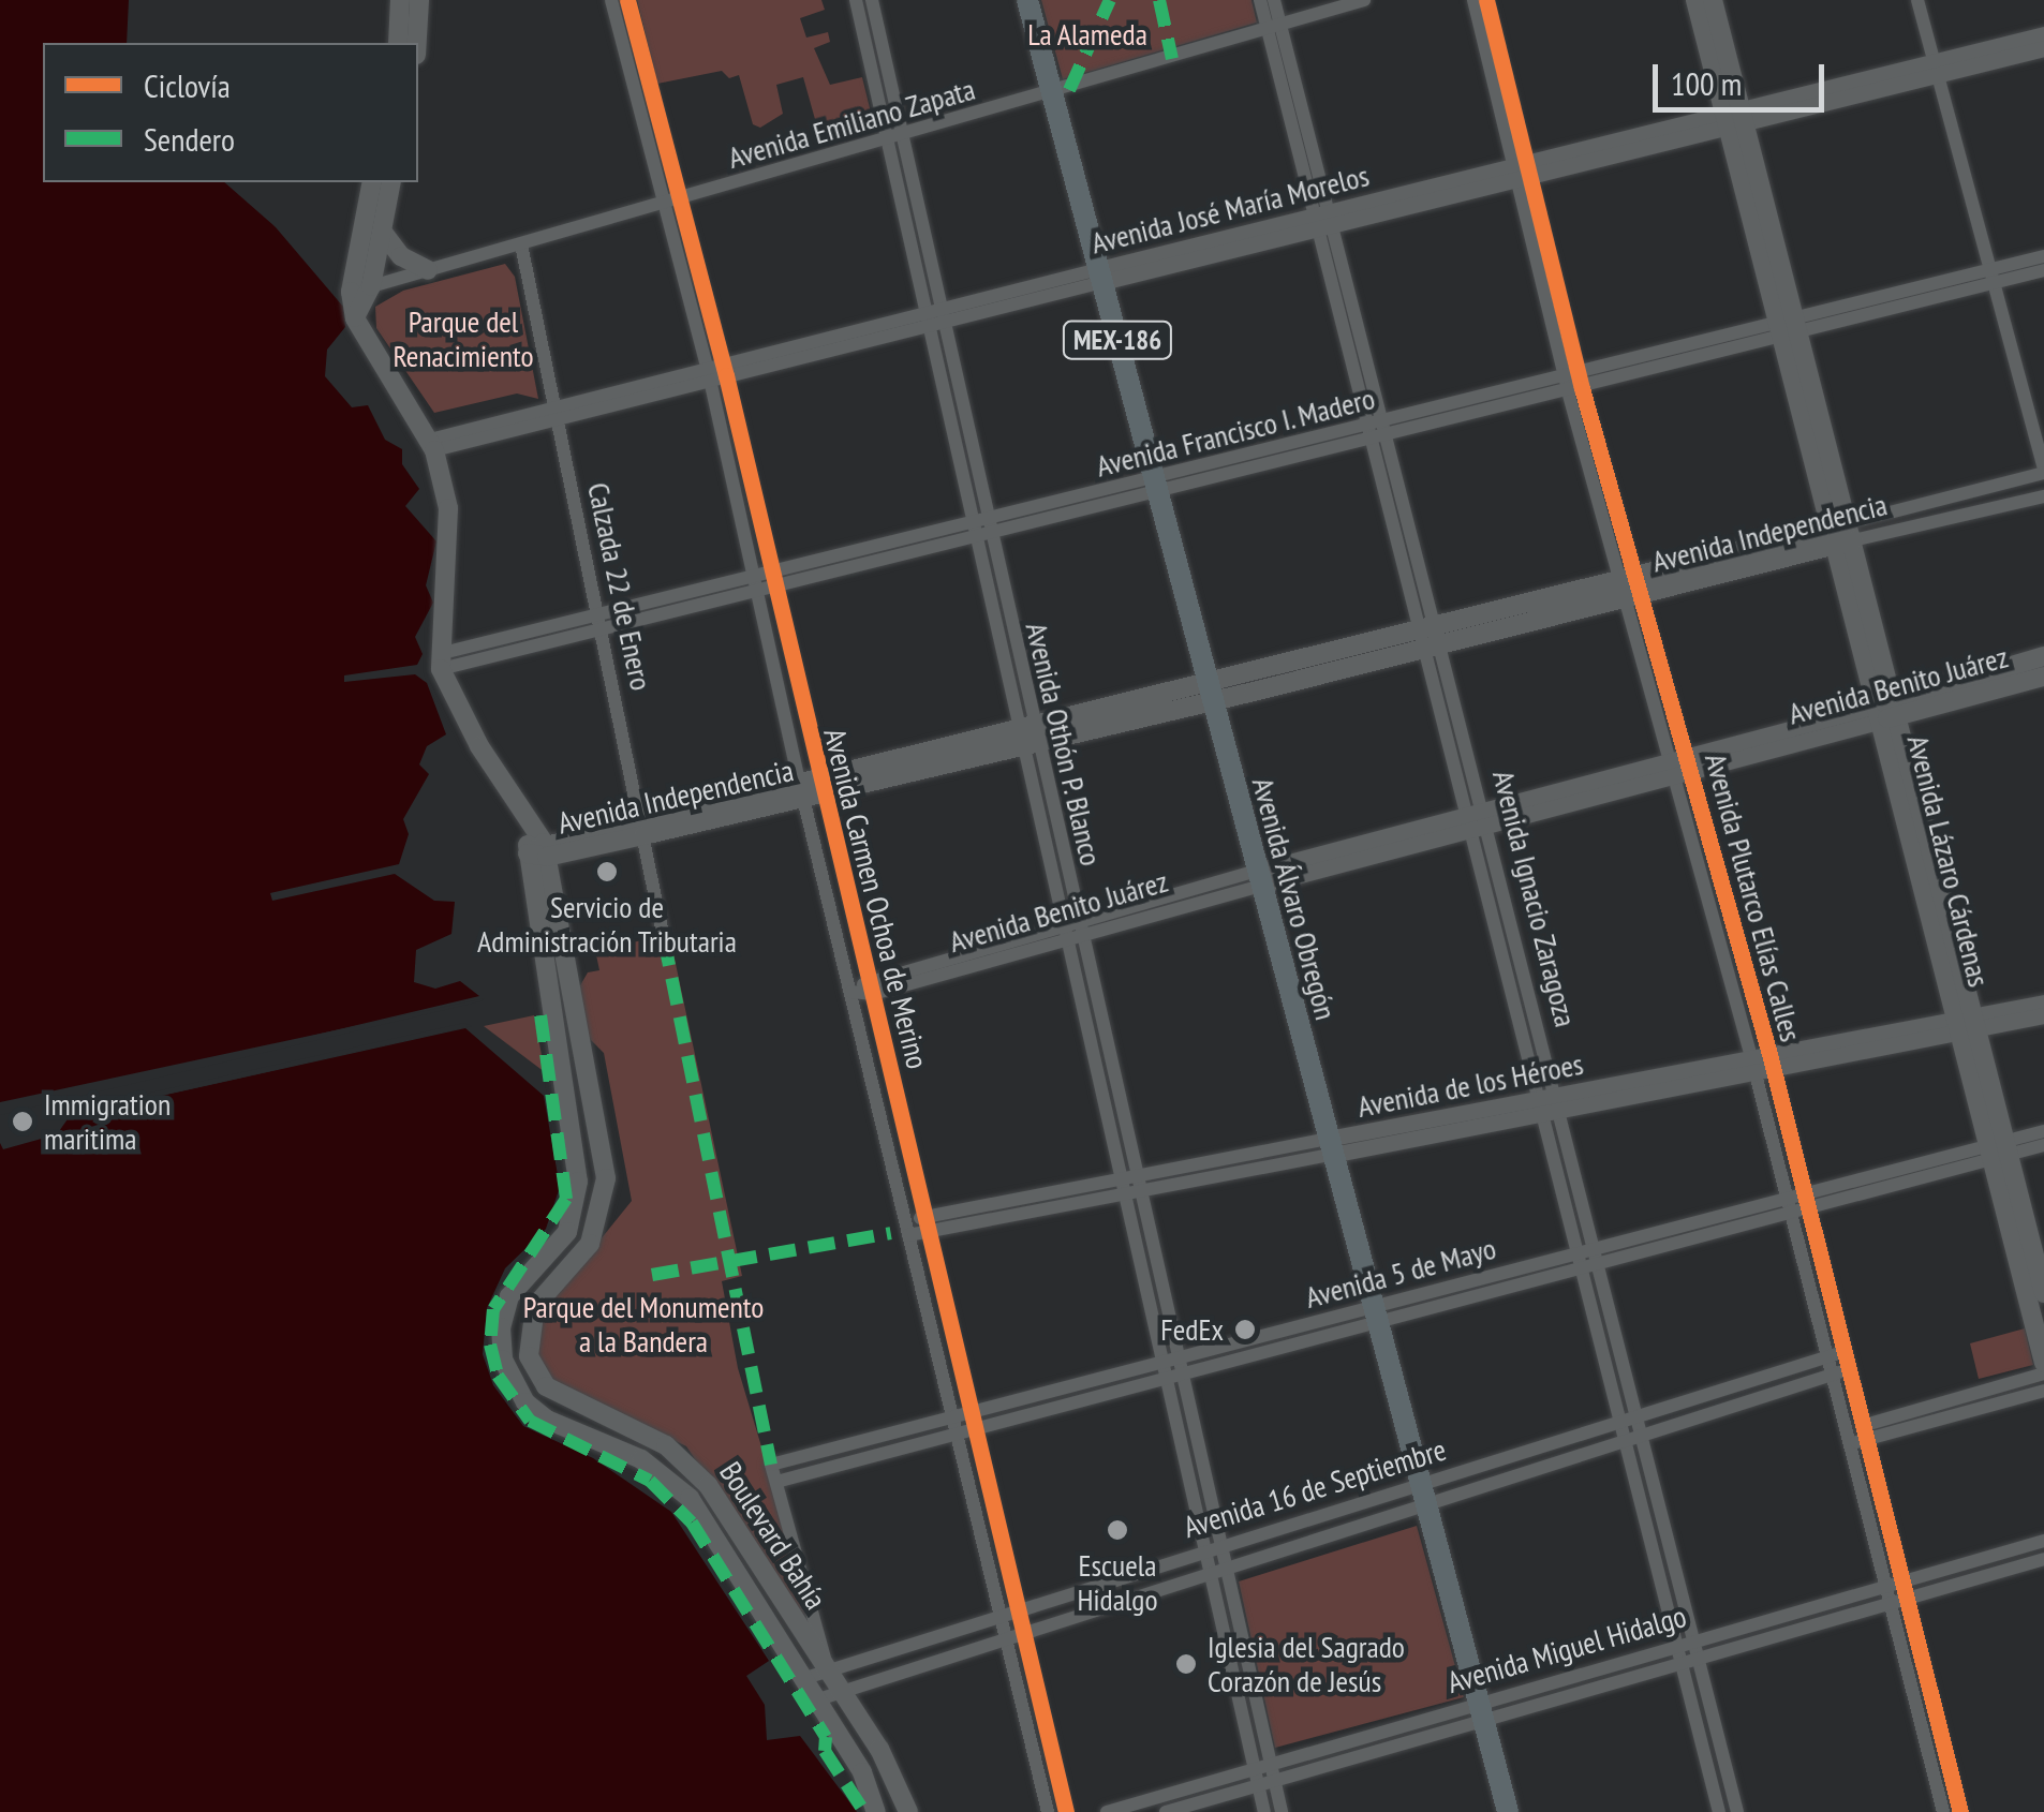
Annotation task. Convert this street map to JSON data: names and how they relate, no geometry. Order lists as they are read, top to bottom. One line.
{"streets":{"main road":["MEX-186","Avenida Independencia","Avenida Benito Juárez","Avenida Lázaro Cárdenas","Avenida Álvaro Obregón","Boulevard Bahía"],"street":["Avenida Emiliano Zapata","Avenida José María Morelos","Avenida Francisco I. Madero","Calzada 22 de Enero","Avenida Othón P. Blanco","Avenida Plutarco Elías Calles","Avenida Carmen Ochoa de Merino","Avenida Ignacio Zaragoza","Avenida de los Héroes","Avenida 5 de Mayo","Avenida 16 de Septiembre","Avenida Miguel Hidalgo"]},"crossings":[["Avenida Emiliano Zapata","Calzada 22 de Enero"],["Avenida Emiliano Zapata","Avenida Othón P. Blanco"],["Avenida Emiliano Zapata","Avenida Carmen Ochoa de Merino"],["Avenida Emiliano Zapata","Avenida Álvaro Obregón"],["Avenida Emiliano Zapata","Avenida Ignacio Zaragoza"],["Avenida José María Morelos","Calzada 22 de Enero"],["Avenida José María Morelos","Avenida Othón P. Blanco"],["Avenida José María Morelos","Avenida Lázaro Cárdenas"],["Avenida José María Morelos","Avenida Plutarco Elías Calles"],["Avenida José María Morelos","Avenida Carmen Ochoa de Merino"],["Avenida José María Morelos","Avenida Álvaro Obregón"],["Avenida José María Morelos","Avenida Ignacio Zaragoza"],["Avenida Francisco I. Madero","Calzada 22 de Enero"],["Avenida Francisco I. Madero","Avenida Othón P. Blanco"],["Avenida Francisco I. Madero","Avenida Lázaro Cárdenas"],["Avenida Francisco I. Madero","Avenida Plutarco Elías Calles"],["Avenida Francisco I. Madero","Avenida Carmen Ochoa de Merino"],["Avenida Francisco I. Madero","Avenida Álvaro Obregón"],["Avenida Francisco I. Madero","Avenida Ignacio Zaragoza"],["Avenida Francisco I. Madero","Boulevard Bahía"],["Avenida Independencia","Calzada 22 de Enero"],["Avenida Independencia","Avenida Othón P. Blanco"],["Avenida Independencia","Avenida Lázaro Cárdenas"],["Avenida Independencia","Avenida Plutarco Elías Calles"],["Avenida Independencia","Avenida Carmen Ochoa de Merino"],["Avenida Independencia","Avenida Álvaro Obregón"],["Avenida Independencia","Avenida Ignacio Zaragoza"],["Avenida Independencia","Boulevard Bahía"],["Avenida Benito Juárez","Avenida Othón P. Blanco"],["Avenida Benito Juárez","Avenida Lázaro Cárdenas"],["Avenida Benito Juárez","Avenida Plutarco Elías Calles"],["Avenida Benito Juárez","Avenida Carmen Ochoa de Merino"],["Avenida Benito Juárez","Avenida Álvaro Obregón"],["Avenida Benito Juárez","Avenida Ignacio Zaragoza"],["Avenida Othón P. Blanco","Avenida de los Héroes"],["Avenida Othón P. Blanco","Avenida 5 de Mayo"],["Avenida Othón P. Blanco","Avenida 16 de Septiembre"],["Avenida Othón P. Blanco","Avenida Miguel Hidalgo"],["Avenida Lázaro Cárdenas","Avenida de los Héroes"],["Avenida Lázaro Cárdenas","Avenida 5 de Mayo"],["Avenida Plutarco Elías Calles","Avenida de los Héroes"],["Avenida Plutarco Elías Calles","Avenida 5 de Mayo"],["Avenida Plutarco Elías Calles","Avenida 16 de Septiembre"],["Avenida Plutarco Elías Calles","Avenida Miguel Hidalgo"],["Avenida Carmen Ochoa de Merino","Avenida de los Héroes"],["Avenida Carmen Ochoa de Merino","Avenida 5 de Mayo"],["Avenida Carmen Ochoa de Merino","Avenida 16 de Septiembre"],["Avenida Álvaro Obregón","Avenida de los Héroes"],["Avenida Álvaro Obregón","Avenida 5 de Mayo"],["Avenida Álvaro Obregón","Avenida 16 de Septiembre"],["Avenida Álvaro Obregón","Avenida Miguel Hidalgo"],["Avenida Ignacio Zaragoza","Avenida de los Héroes"],["Avenida Ignacio Zaragoza","Avenida 5 de Mayo"],["Avenida Ignacio Zaragoza","Avenida 16 de Septiembre"],["Avenida Ignacio Zaragoza","Avenida Miguel Hidalgo"],["Avenida 16 de Septiembre","Boulevard Bahía"]],"parks":["La Alameda","Parque del Renacimiento","Parque del Monumento a la Bandera"],"places":["Servicio de Administración Tributaria","Immigration maritima","FedEx","Escuela Hidalgo","Iglesia del Sagrado Corazón de Jesús"],"legend":["Ciclovía","Sendero"],"scale_bar":"100 m"}
